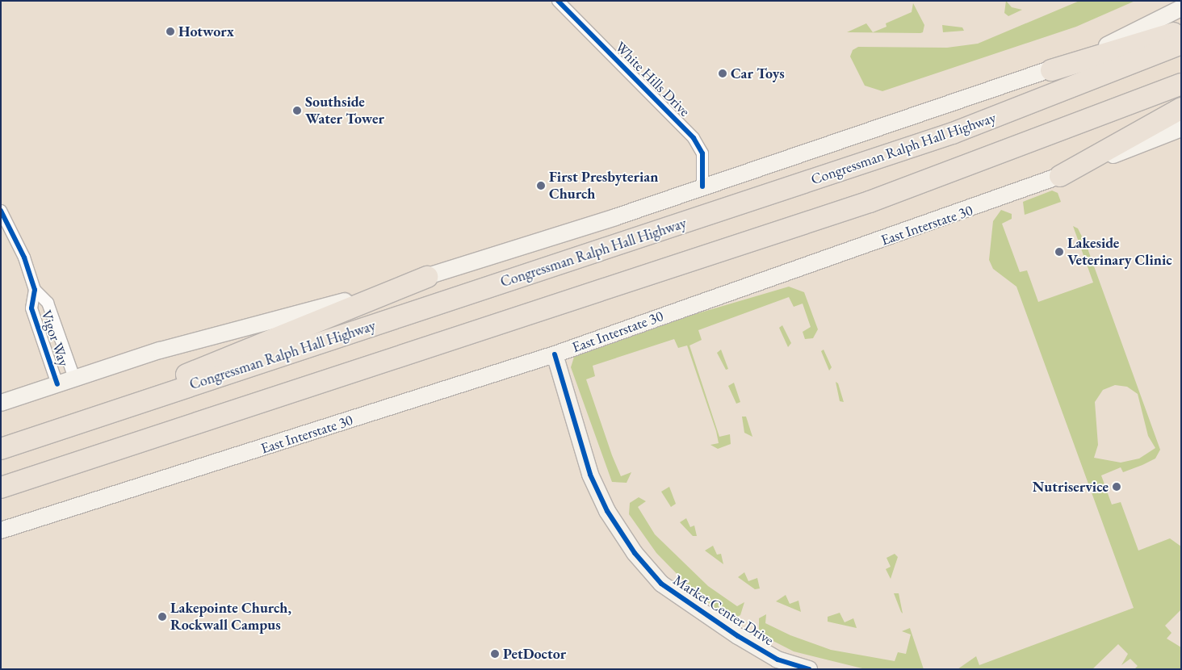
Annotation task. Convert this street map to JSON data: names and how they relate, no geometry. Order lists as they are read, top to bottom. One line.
{"streets":{"highway":["Congressman Ralph Hall Highway"],"main road":["East Interstate 30","Market Center Drive"],"street":["White Hills Drive","Vigor Way"]},"crossings":[["East Interstate 30","Market Center Drive"]],"places":["Hotworx","Car Toys","Southside Water Tower","First Presbyterian Church","Lakeside Veterinary Clinic","Nutriservice","Lakepointe Church, Rockwall Campus","PetDoctor"]}
